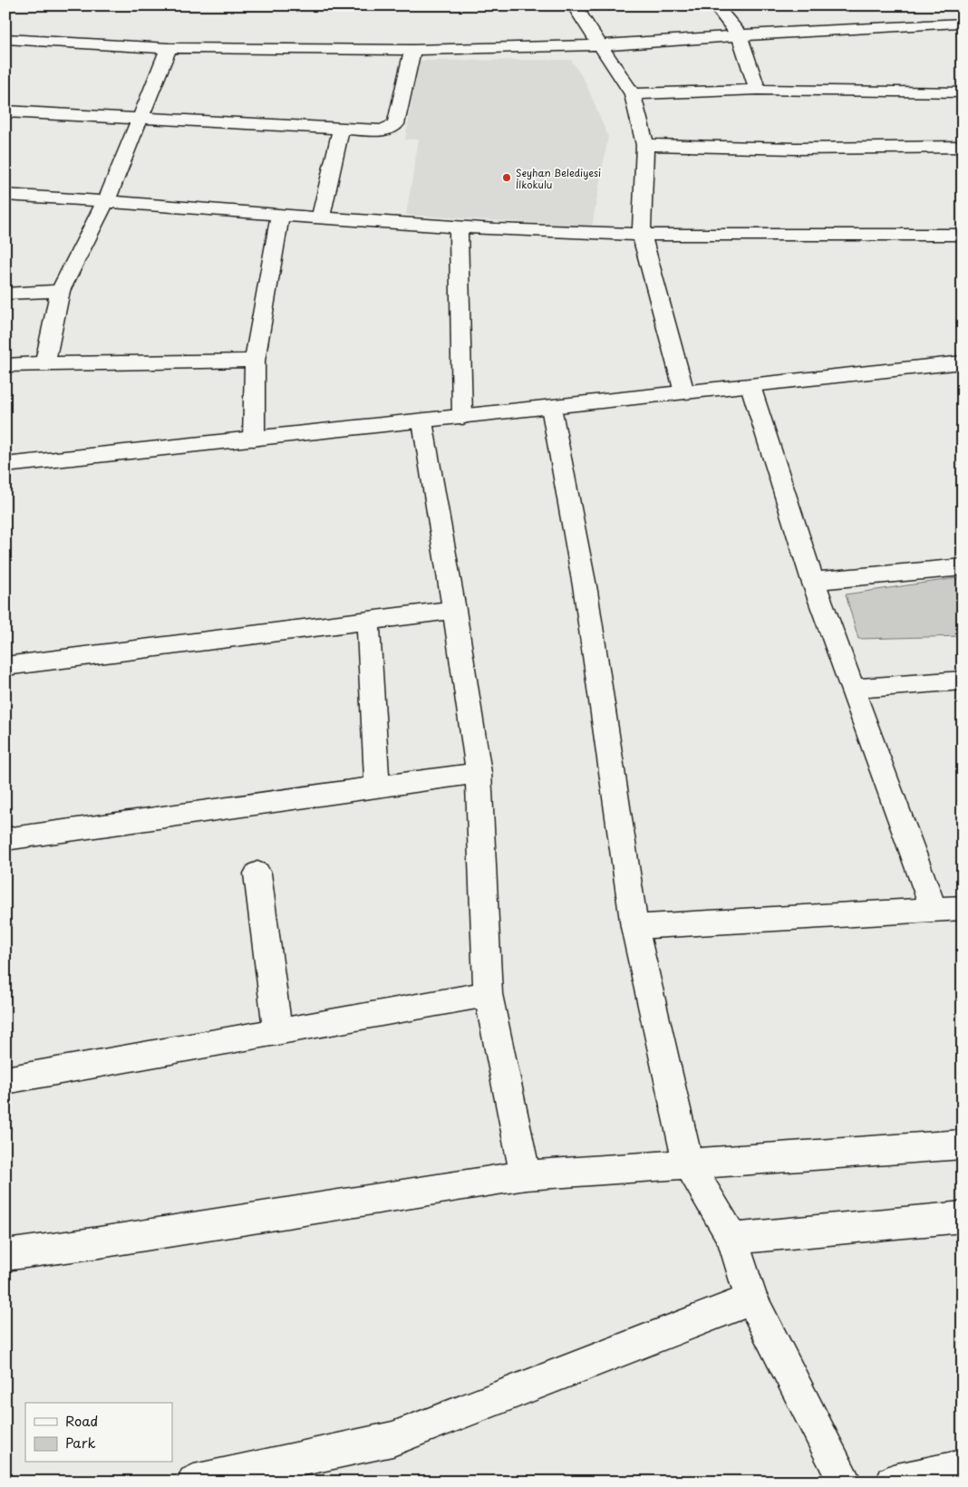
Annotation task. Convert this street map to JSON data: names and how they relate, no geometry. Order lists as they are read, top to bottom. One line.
{"places":["Seyhan Belediyesi İlkokulu"],"legend":["Road","Park"]}
